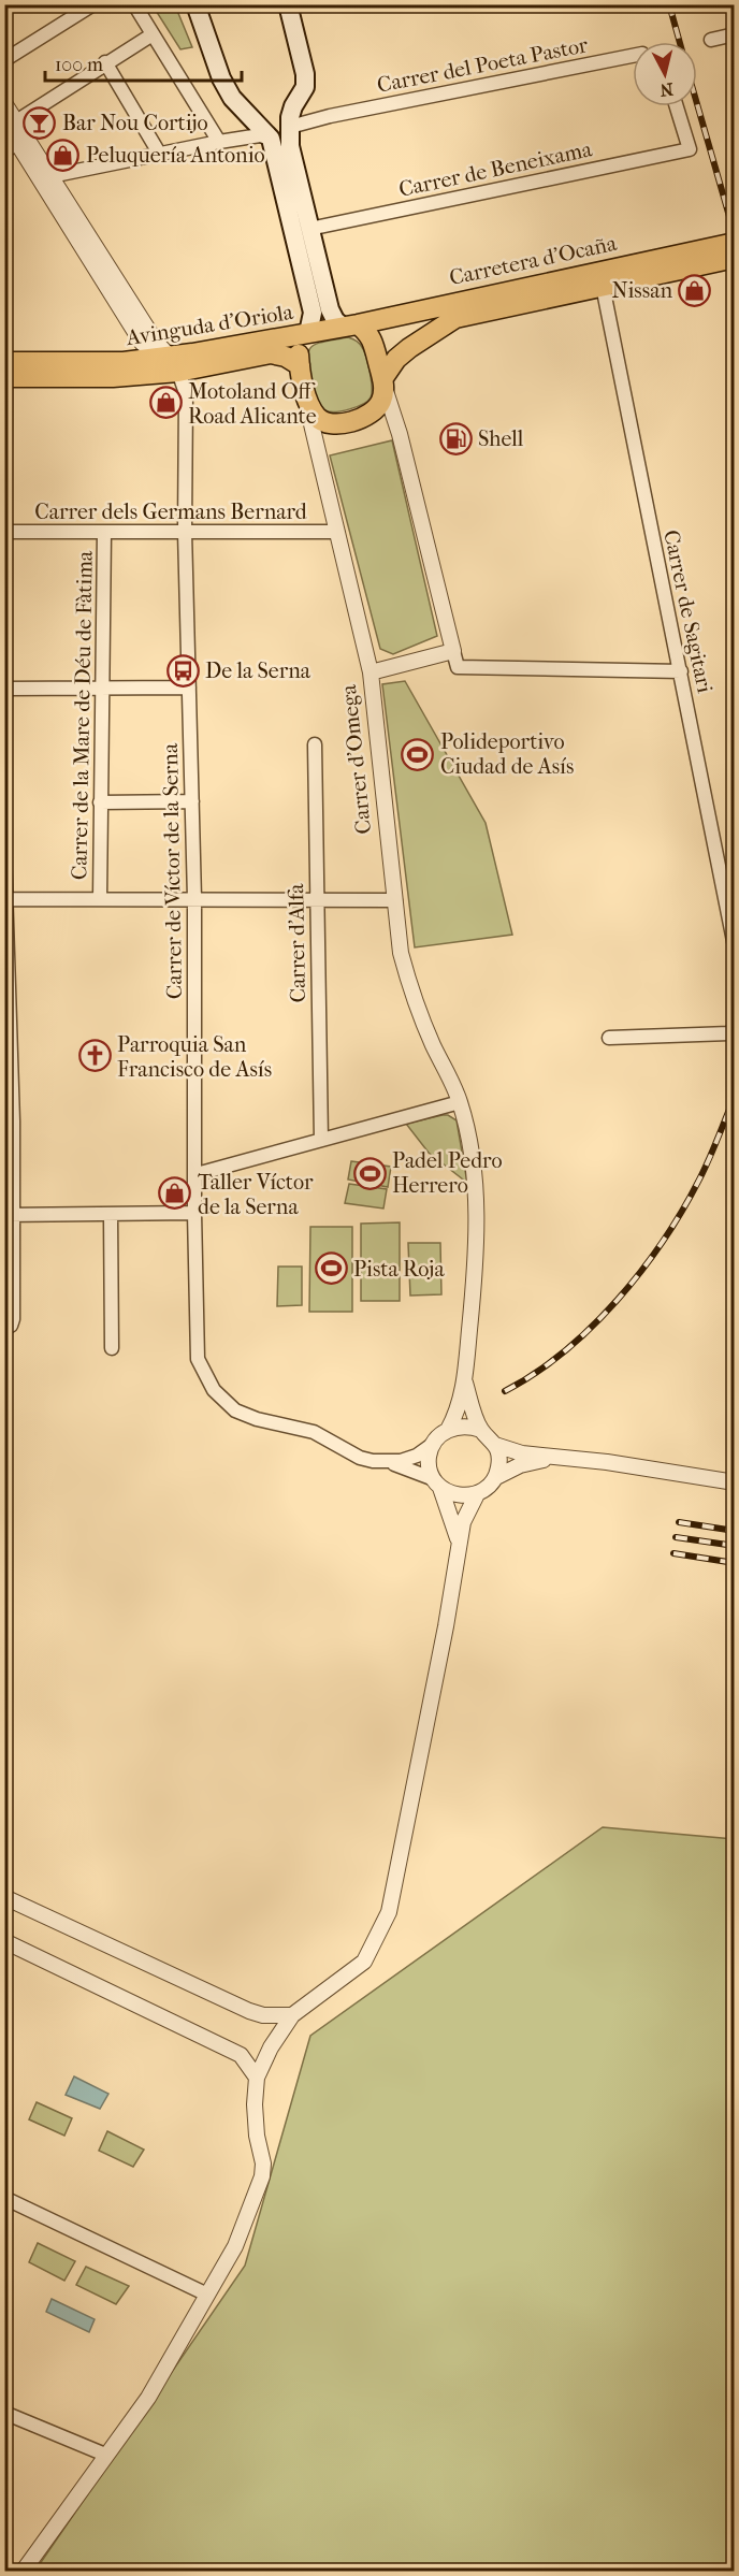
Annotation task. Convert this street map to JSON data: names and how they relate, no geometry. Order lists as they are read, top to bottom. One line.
{"streets":{"main road":["Carretera d'Ocaña","Avinguda d'Oriola","Carrer d'Omega"],"street":["Carrer del Poeta Pastor","Carrer de Beneixama","Carrer dels Germans Bernard","Carrer de Sagitari","Carrer de la Mare de Déu de Fàtima","Carrer de Víctor de la Serna","Carrer d'Alfa"]},"crossings":[["Carretera d'Ocaña","Avinguda d'Oriola"],["Carretera d'Ocaña","Carrer de Sagitari"],["Carretera d'Ocaña","Carrer d'Omega"],["Avinguda d'Oriola","Carrer d'Omega"],["Avinguda d'Oriola","Carrer de Víctor de la Serna"],["Carrer dels Germans Bernard","Carrer de la Mare de Déu de Fàtima"],["Carrer dels Germans Bernard","Carrer d'Omega"],["Carrer dels Germans Bernard","Carrer de Víctor de la Serna"]],"places":{"bar":["Bar Nou Cortijo"],"shop":["Peluquería Antonio","Nissan","Motoland Off Road Alicante","Taller Víctor de la Serna"],"fuel station":["Shell"],"bus stop":["De la Serna"],"sports":["Polideportivo Ciudad de Asís","Padel Pedro Herrero","Pista Roja"],"church":["Parroquia San Francisco de Asís"]},"scale_bar":"100 m","north":"bottom"}
